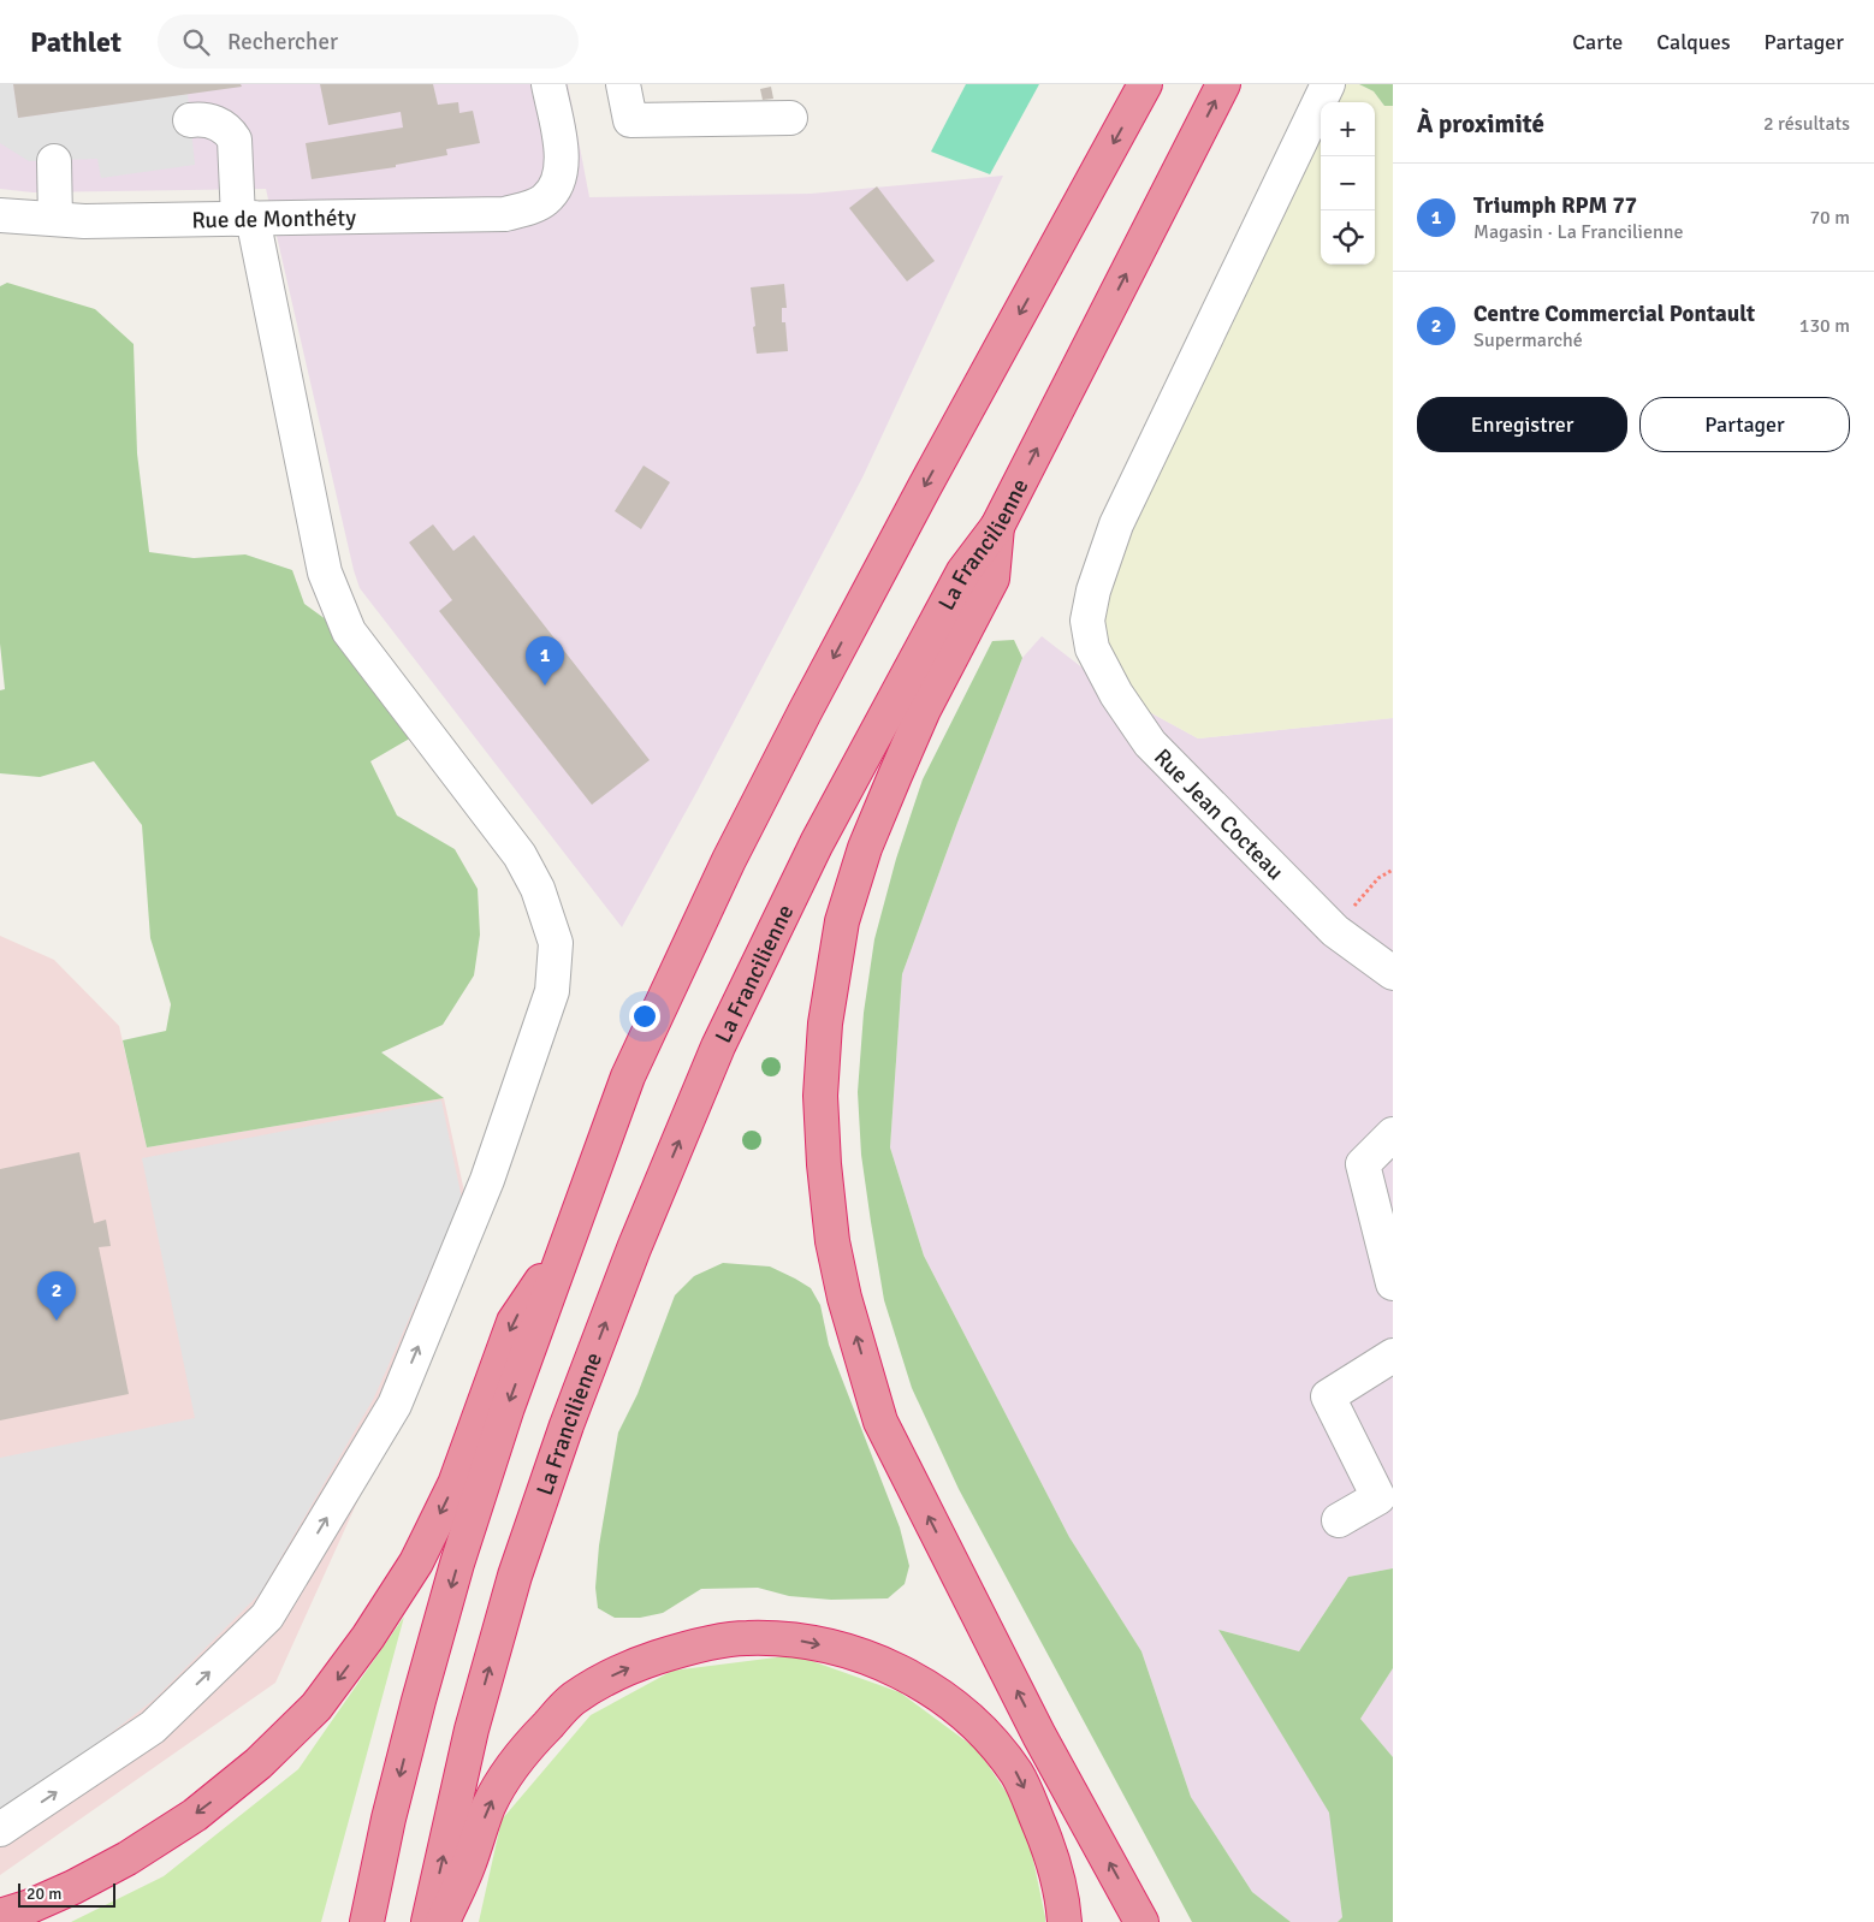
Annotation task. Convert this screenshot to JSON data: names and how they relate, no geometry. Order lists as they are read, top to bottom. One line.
{"streets":{"highway":["La Francilienne"],"street":["Rue de Monthéty","Rue Jean Cocteau"]},"scale_bar":"20 m","page":{"header":"Pathlet","search":"Rechercher","nav":["Carte","Calques","Partager"],"heading":["À proximité","2 résultats"],"map_buttons":["+","−"],"list":[{"mark":"1","name":"Triumph RPM 77","note":"Magasin · La Francilienne","value":"70 m"},{"mark":"2","name":"Centre Commercial Pontault","note":"Supermarché","value":"130 m"}],"buttons":["Enregistrer","Partager"],"pins":["1","2"],"scale":"20 m"}}
